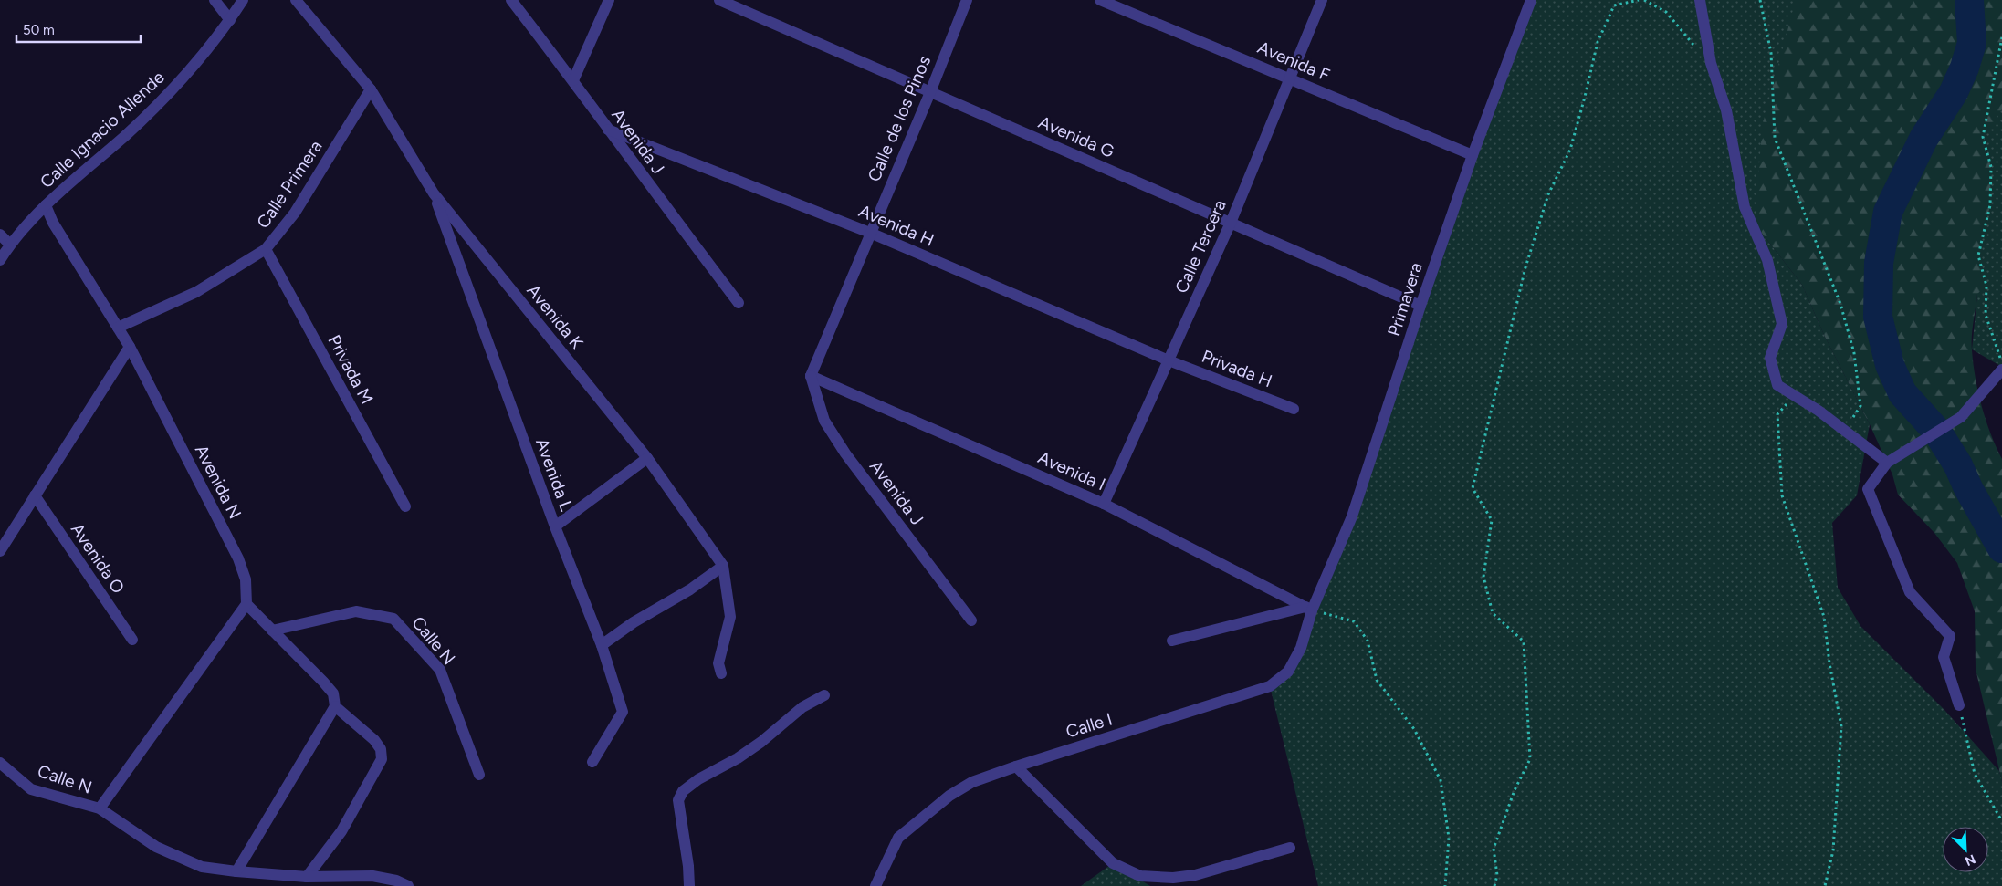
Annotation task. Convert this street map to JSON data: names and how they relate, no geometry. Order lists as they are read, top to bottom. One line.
{"streets":{"street":["Avenida F","Calle de los Pinos","Calle Ignacio Allende","Avenida G","Avenida J","Calle Primera","Avenida H","Calle Tercera","Primavera","Avenida K","Privada H","Privada M","Avenida I","Avenida L","Avenida N","Avenida O","Calle N","Calle I"]},"crossings":[["Avenida F","Calle Tercera"],["Avenida F","Primavera"],["Calle de los Pinos","Avenida G"],["Calle de los Pinos","Avenida J"],["Calle de los Pinos","Avenida H"],["Calle de los Pinos","Avenida I"],["Calle Ignacio Allende","Avenida N"],["Avenida G","Calle Tercera"],["Avenida G","Primavera"],["Avenida J","Avenida H"],["Avenida J","Avenida I"],["Calle Primera","Avenida K"],["Calle Primera","Privada M"],["Calle Primera","Avenida N"],["Avenida H","Calle Tercera"],["Avenida H","Privada H"],["Calle Tercera","Privada H"],["Calle Tercera","Avenida I"],["Primavera","Avenida I"],["Primavera","Calle I"],["Avenida K","Avenida L"],["Avenida I","Calle I"],["Avenida N","Calle N"]],"scale_bar":"50 m","north":"bottom right"}
